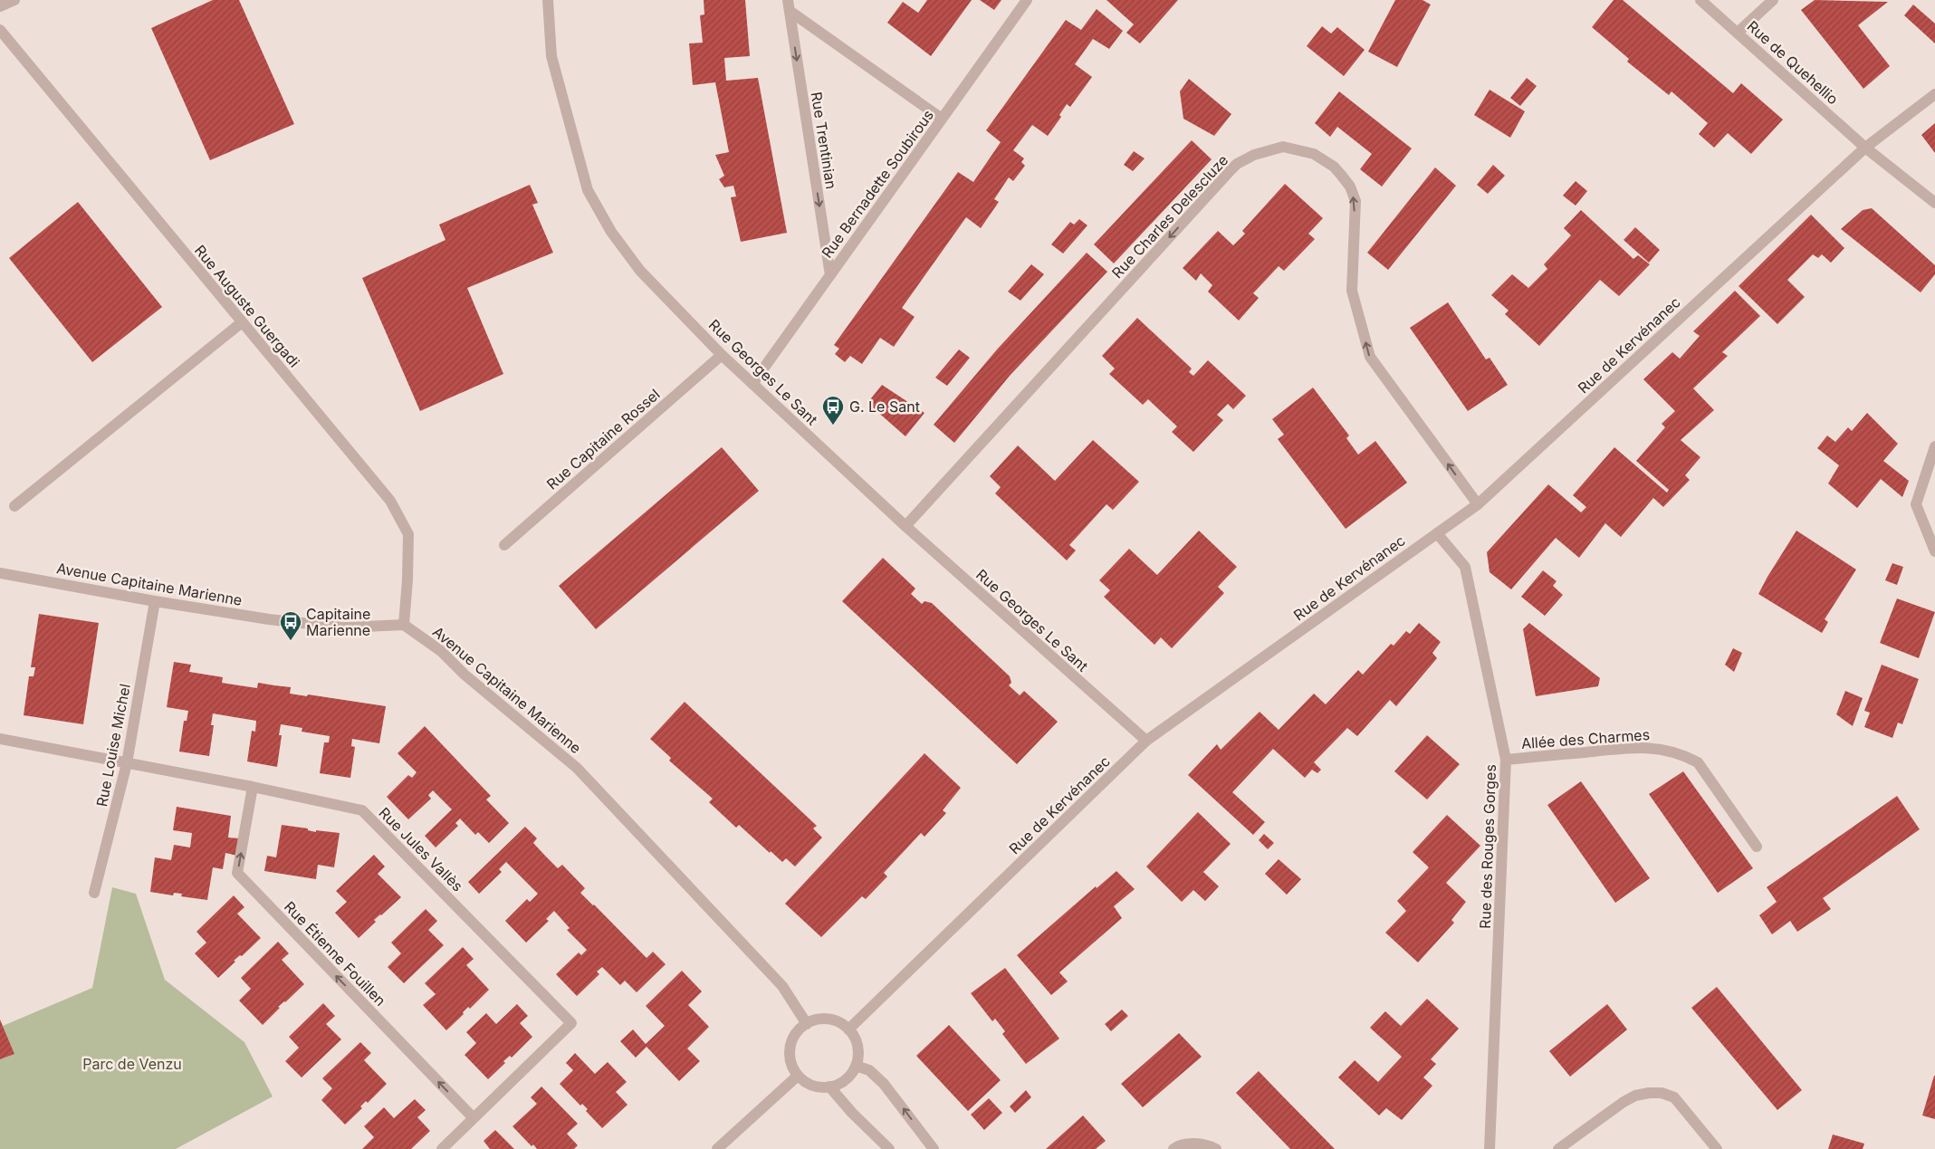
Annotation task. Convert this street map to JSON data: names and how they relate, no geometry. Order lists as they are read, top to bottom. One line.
{"streets":{"street":["Rue de Quehellio","Rue Trentinian","Rue Bernadette Soubirous","Rue Charles Delescluze","Rue Auguste Guergadi","Rue de Kervénanec","Rue Georges Le Sant","Rue Capitaine Rossel","Avenue Capitaine Marienne","Allée des Charmes","Rue Louise Michel","Rue des Rouges Gorges","Rue Jules Vallès","Rue Étienne Fouillen"]},"crossings":[["Rue de Quehellio","Rue de Kervénanec"],["Rue Trentinian","Rue Bernadette Soubirous"],["Rue Bernadette Soubirous","Rue Georges Le Sant"],["Rue Charles Delescluze","Rue de Kervénanec"],["Rue Charles Delescluze","Rue Georges Le Sant"],["Rue Auguste Guergadi","Avenue Capitaine Marienne"],["Rue de Kervénanec","Rue Georges Le Sant"],["Rue de Kervénanec","Avenue Capitaine Marienne"],["Rue de Kervénanec","Rue des Rouges Gorges"],["Rue Georges Le Sant","Rue Capitaine Rossel"],["Avenue Capitaine Marienne","Rue Louise Michel"],["Allée des Charmes","Rue des Rouges Gorges"],["Rue Louise Michel","Rue Jules Vallès"],["Rue Jules Vallès","Rue Étienne Fouillen"]],"one_way":["Rue Trentinian","Rue Étienne Fouillen"],"parks":["Parc de Venzu"],"places":{"bus stop":["G. Le Sant","Capitaine Marienne"]}}
